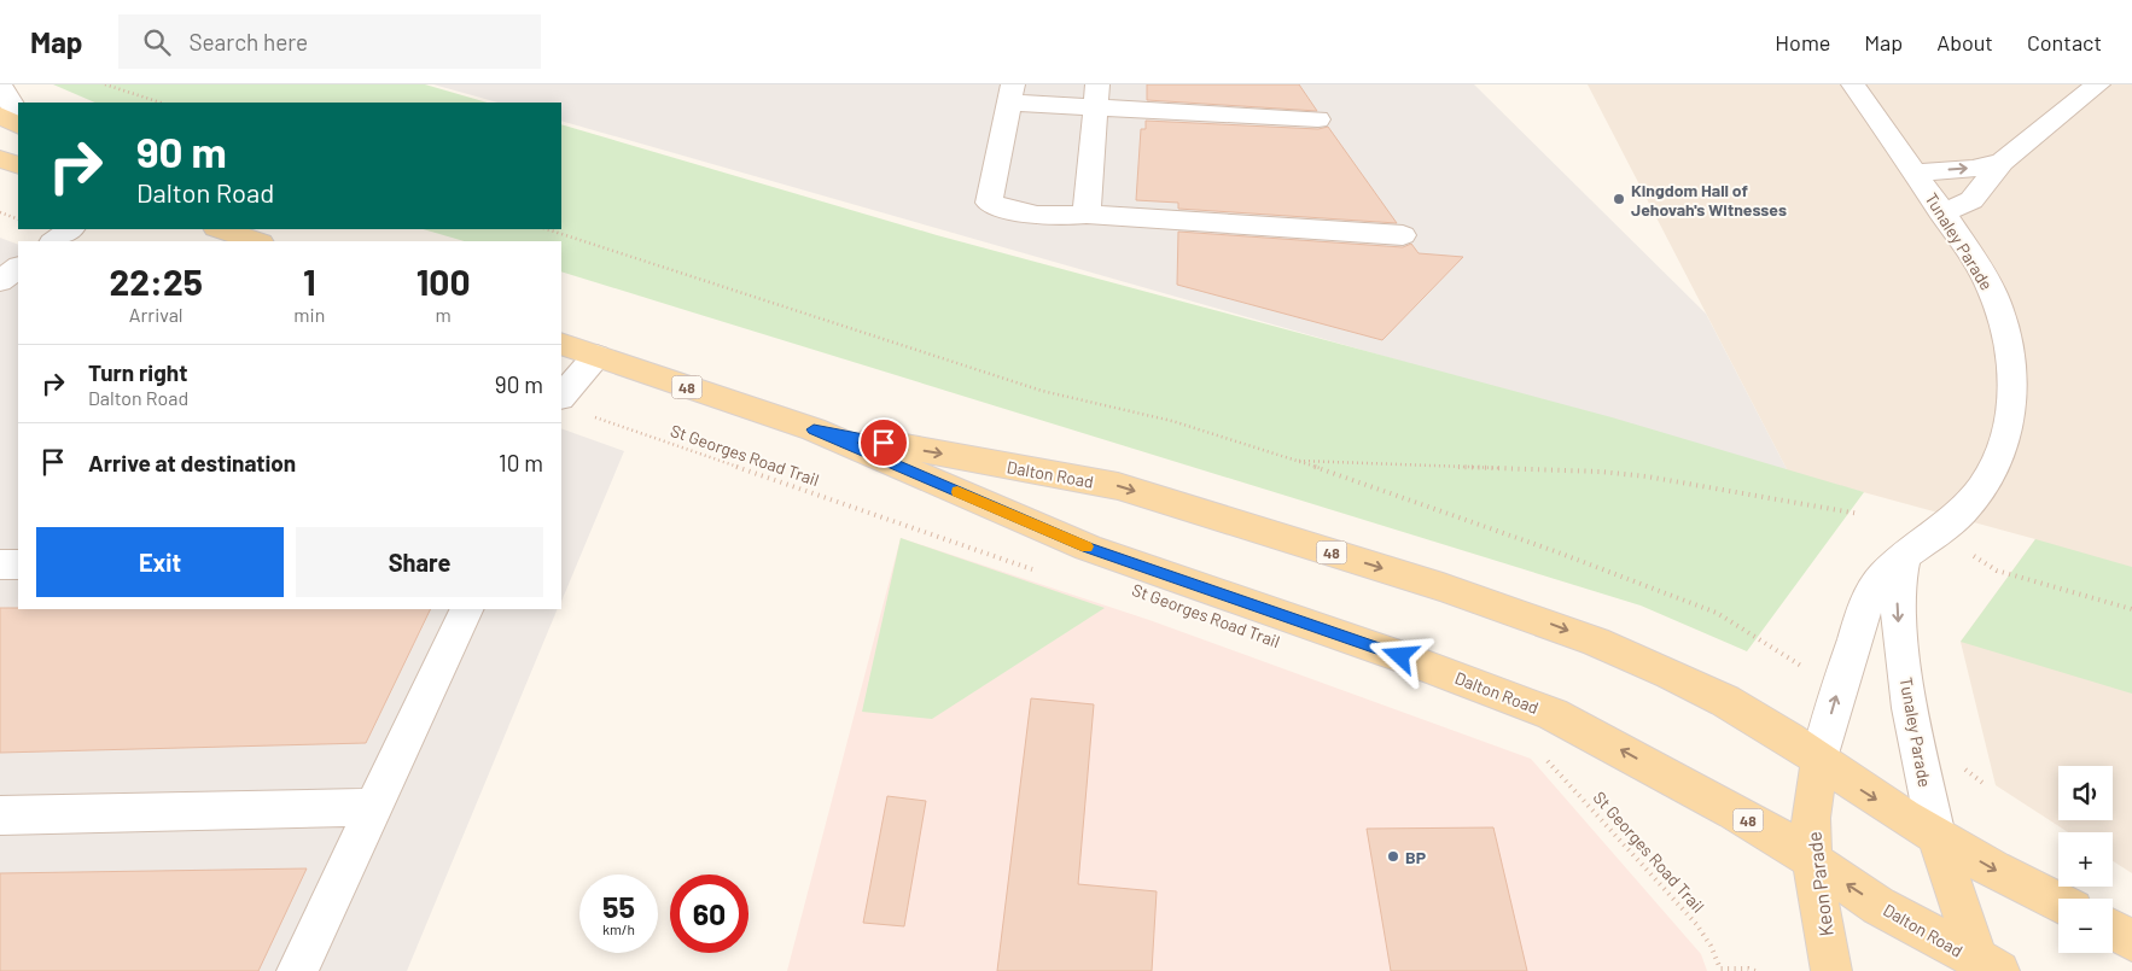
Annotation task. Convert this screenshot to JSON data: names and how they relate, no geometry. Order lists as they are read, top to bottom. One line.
{"streets":{"main road":["48","Dalton Road","Keon Parade"],"street":["Tunaley Parade"],"path":["St Georges Road Trail"]},"crossings":[["Tunaley Parade","Dalton Road"],["Tunaley Parade","Keon Parade"],["Dalton Road","Keon Parade"]],"places":["Kingdom Hall of Jehovah's Witnesses","BP"],"page":{"header":"Map","search":"Search here","nav":["Home","Map","About","Contact"],"turn":["90 m","Dalton Road"],"eta":["22:25","Arrival","1","min","100","m"],"list":[{"name":"Turn right","note":"Dalton Road","value":"90 m"},{"name":"Arrive at destination","value":"10 m"}],"buttons":["Exit","Share"],"map_buttons":["+","−"],"speed":"55 km/h","limit":"60"}}
